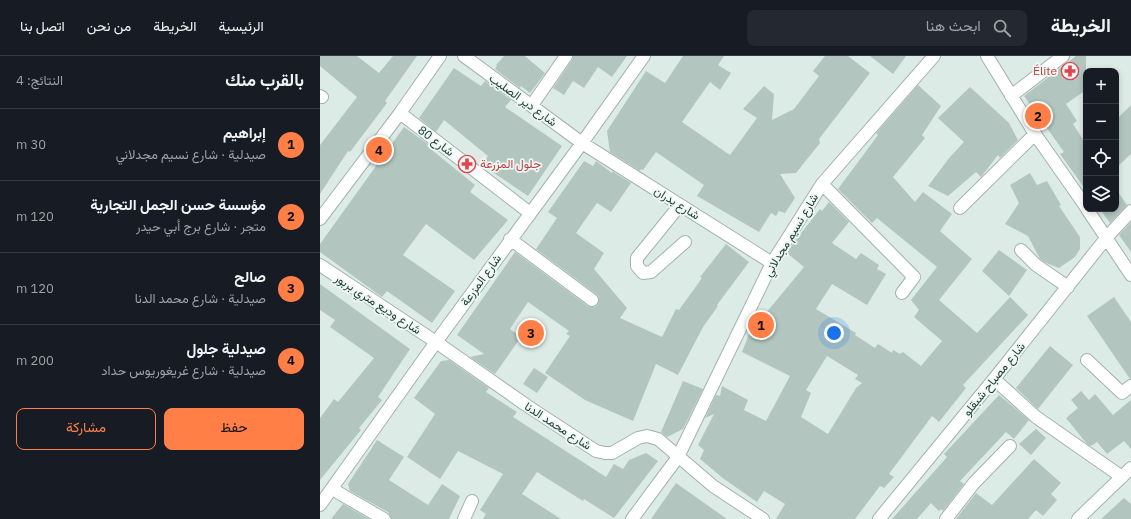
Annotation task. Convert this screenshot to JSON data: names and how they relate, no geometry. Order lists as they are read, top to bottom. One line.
{"streets":{"street":["شارع دير الصليب","شارع 80","شارع بدران","شارع نسيم مجدلاني","شارع المزرعة","شارع وديع متري بربور","شارع مصباح شبقلو","شارع محمد الدنا"]},"crossings":[["شارع دير الصليب","شارع بدران"],["شارع دير الصليب","شارع المزرعة"],["شارع 80","شارع المزرعة"],["شارع بدران","شارع نسيم مجدلاني"],["شارع بدران","شارع المزرعة"],["شارع نسيم مجدلاني","شارع محمد الدنا"],["شارع المزرعة","شارع وديع متري بربور"],["شارع المزرعة","شارع محمد الدنا"],["شارع وديع متري بربور","شارع محمد الدنا"]],"places":{"pharmacy":["Élite","جلول المزرعة"]},"page":{"header":"الخريطة","search":"ابحث هنا","nav":["الرئيسية","الخريطة","من نحن","اتصل بنا"],"heading":["بالقرب منك","النتائج: 4"],"map_buttons":["+","−"],"pins":["2","4","1","3"],"list":[{"mark":"1","name":"إبراهيم","note":"صيدلية · شارع نسيم مجدلاني","value":"30 m"},{"mark":"2","name":"مؤسسة حسن الجمل التجارية","note":"متجر · شارع برج أبي حيدر","value":"120 m"},{"mark":"3","name":"صالح","note":"صيدلية · شارع محمد الدنا","value":"120 m"},{"mark":"4","name":"صيدلية جلول","note":"صيدلية · شارع غريغوريوس حداد","value":"200 m"}],"buttons":["حفظ","مشاركة"]}}
